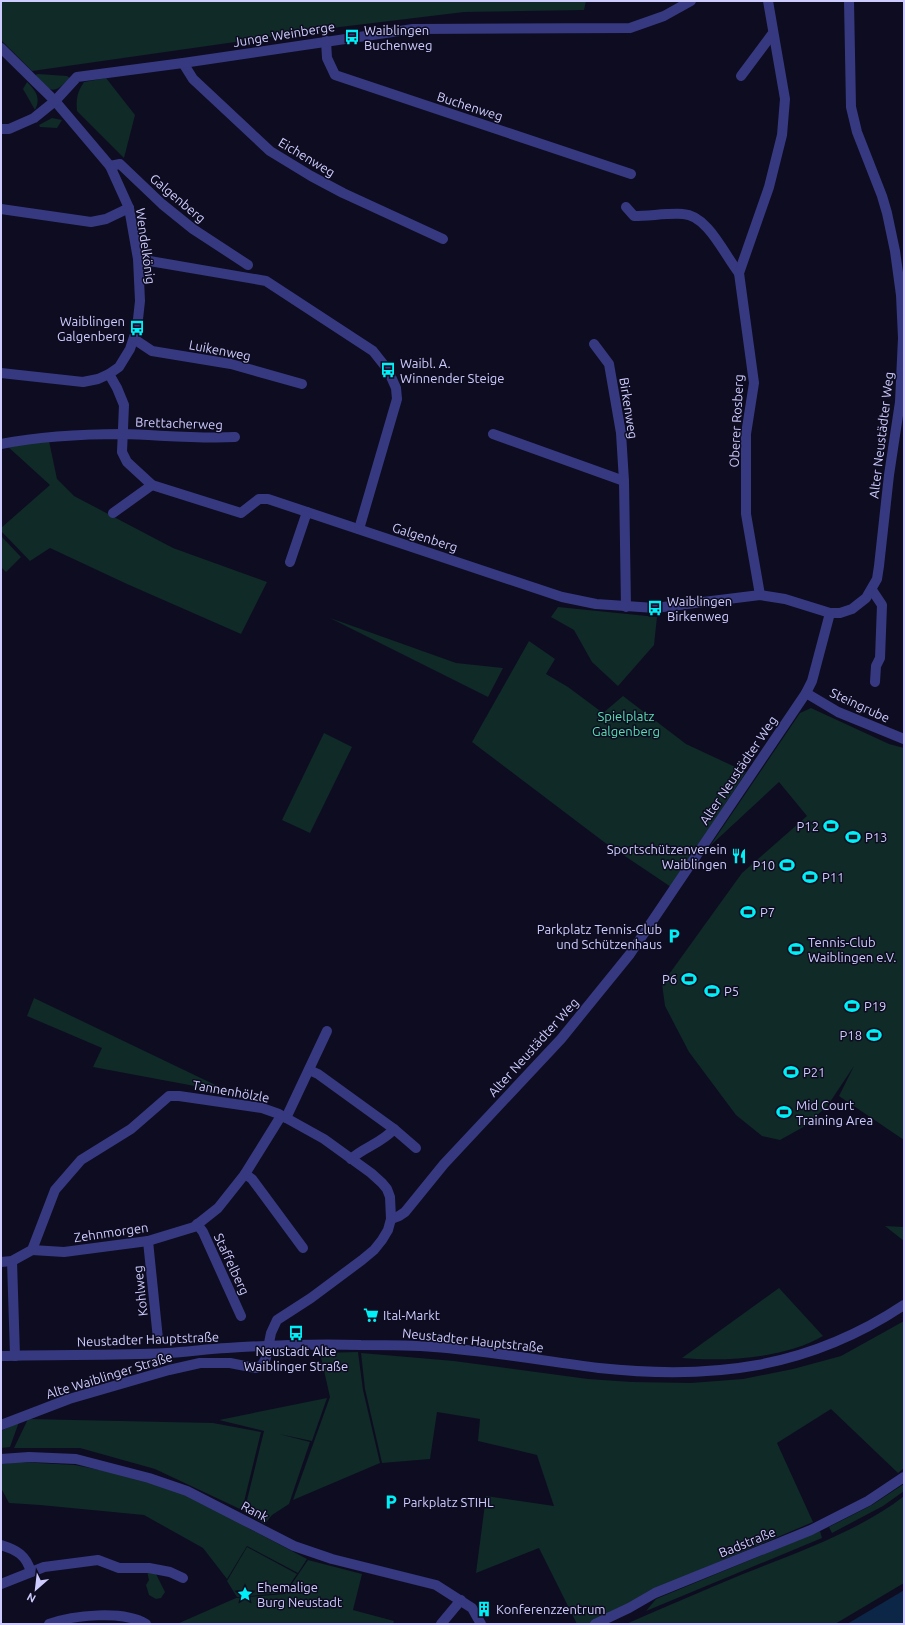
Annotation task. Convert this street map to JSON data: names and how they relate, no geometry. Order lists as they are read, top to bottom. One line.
{"streets":{"street":["Junge Weinberge","Buchenweg","Eichenweg","Galgenberg","Wendelkönig","Luikenweg","Birkenweg","Oberer Rosberg","Brettacherweg","Alter Neustädter Weg","Steingrube","Tannenhölzle","Zehnmorgen","Staffelberg","Kohlweg","Neustadter Hauptstraße","Alte Waiblinger Straße","Rank","Badstraße"]},"crossings":[["Junge Weinberge","Buchenweg"],["Junge Weinberge","Eichenweg"],["Junge Weinberge","Wendelkönig"],["Galgenberg","Wendelkönig"],["Galgenberg","Birkenweg"],["Galgenberg","Oberer Rosberg"],["Galgenberg","Brettacherweg"],["Galgenberg","Alter Neustädter Weg"],["Wendelkönig","Luikenweg"],["Wendelkönig","Brettacherweg"],["Alter Neustädter Weg","Steingrube"],["Alter Neustädter Weg","Tannenhölzle"],["Alter Neustädter Weg","Alte Waiblinger Straße"],["Tannenhölzle","Zehnmorgen"],["Tannenhölzle","Alte Waiblinger Straße"],["Zehnmorgen","Staffelberg"],["Zehnmorgen","Kohlweg"],["Neustadter Hauptstraße","Alte Waiblinger Straße"]],"parks":["Spielplatz Galgenberg"],"places":{"bus stop":["Waiblingen Buchenweg","Waiblingen Galgenberg","Waibl. A. Winnender Steige","Waiblingen Birkenweg","Neustadt Alte Waiblinger Straße"],"sports":["P12","P13","P10","P11","P7","Tennis-Club Waiblingen e.V.","P6","P5","P19","P18","P21","Mid Court Training Area"],"restaurant":["Sportschützenverein Waiblingen"],"parking":["Parkplatz Tennis-Club und Schützenhaus","Parkplatz STIHL"],"supermarket":["Ital-Markt"],"place":["Ehemalige Burg Neustadt"],"building":["Konferenzzentrum"]},"north":"bottom left"}
